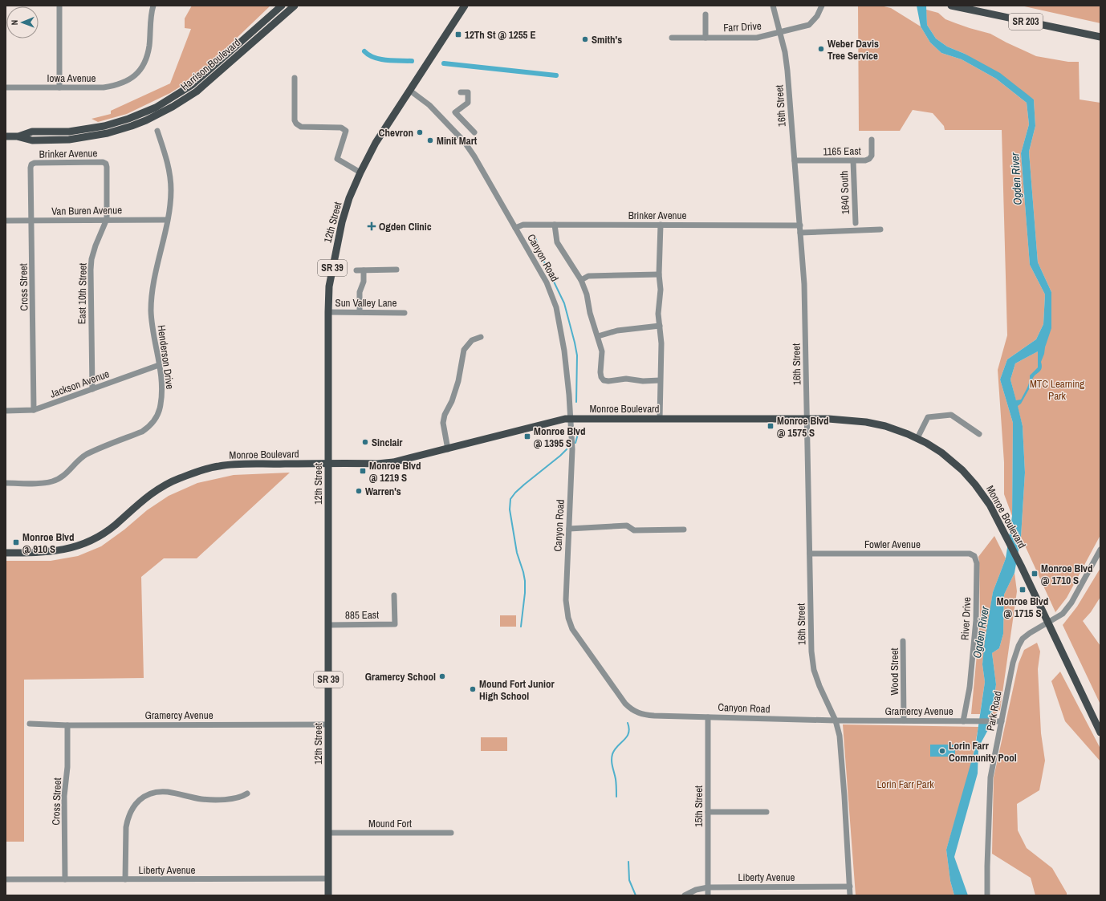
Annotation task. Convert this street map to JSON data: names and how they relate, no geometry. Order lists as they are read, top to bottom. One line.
{"streets":{"main road":["SR 203","Harrison Boulevard","12th Street","SR 39","Monroe Boulevard"],"street":["Farr Drive","Iowa Avenue","16th Street","1165 East","Brinker Avenue","1640 South","Van Buren Avenue","Canyon Road","Cross Street","East 10th Street","Sun Valley Lane","Henderson Drive","Jackson Avenue","Fowler Avenue","885 East","River Drive","Wood Street","Gramercy Avenue","Park Road","15th Street","Mound Fort","Liberty Avenue"]},"crossings":[["Farr Drive","16th Street"],["16th Street","1165 East"],["16th Street","Brinker Avenue"],["16th Street","Canyon Road"],["16th Street","Monroe Boulevard"],["16th Street","Fowler Avenue"],["16th Street","Gramercy Avenue"],["1165 East","1640 South"],["Brinker Avenue","Canyon Road"],["Brinker Avenue","Cross Street"],["Brinker Avenue","East 10th Street"],["Van Buren Avenue","Cross Street"],["Van Buren Avenue","East 10th Street"],["Van Buren Avenue","Henderson Drive"],["12th Street","Canyon Road"],["12th Street","SR 39"],["12th Street","Sun Valley Lane"],["12th Street","Monroe Boulevard"],["12th Street","885 East"],["12th Street","Gramercy Avenue"],["12th Street","Mound Fort"],["12th Street","Liberty Avenue"],["Canyon Road","SR 39"],["Canyon Road","Monroe Boulevard"],["Canyon Road","Gramercy Avenue"],["Canyon Road","15th Street"],["Cross Street","Jackson Avenue"],["Cross Street","Gramercy Avenue"],["Cross Street","Liberty Avenue"],["East 10th Street","Jackson Avenue"],["Henderson Drive","Jackson Avenue"],["Monroe Boulevard","Park Road"],["Fowler Avenue","River Drive"],["River Drive","Gramercy Avenue"],["Wood Street","Gramercy Avenue"],["Gramercy Avenue","Park Road"],["15th Street","Liberty Avenue"]],"water":["Ogden River"],"parks":["MTC Learning Park","Lorin Farr Park"],"places":{"transit":["12Th St @ 1255 E","Monroe Blvd @ 1575 S","Monroe Blvd @ 1395 S","Monroe Blvd @ 1219 S","Monroe Blvd @ 910 S","Monroe Blvd @ 1710 S","Monroe Blvd @ 1715 S"],"other":["Smith's","Weber Davis Tree Service","Chevron","Minit Mart","Sinclair","Warren's","Gramercy School","Mound Fort Junior High School","Lorin Farr Community Pool"],"health":["Ogden Clinic"]},"north":"left"}
